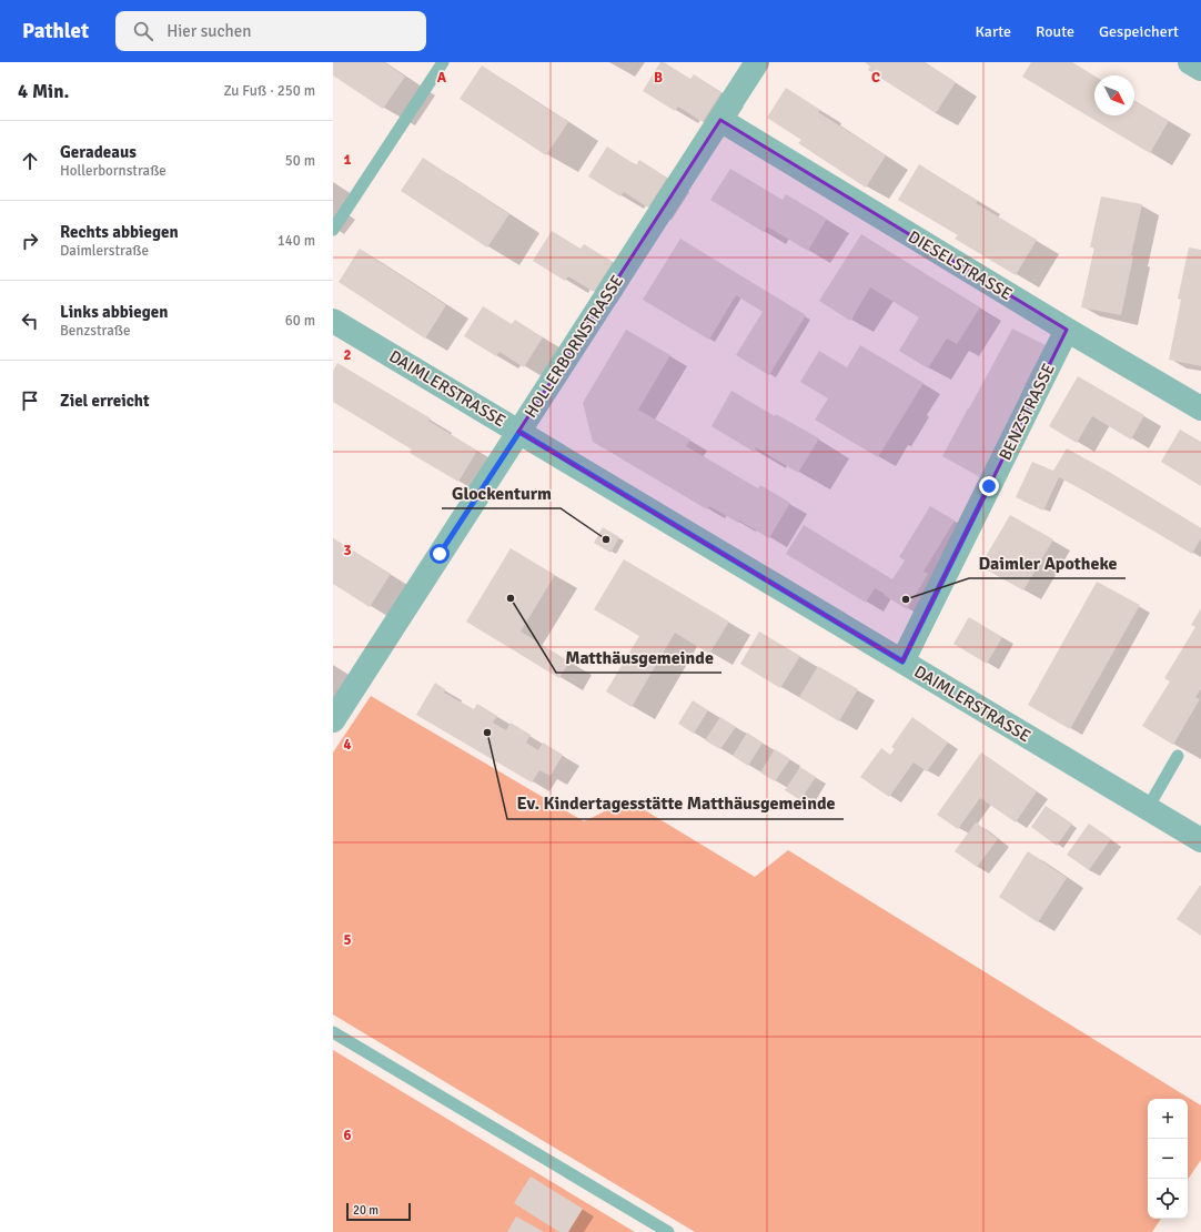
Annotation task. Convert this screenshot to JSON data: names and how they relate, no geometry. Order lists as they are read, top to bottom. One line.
{"streets":{"street":["DIESELSTRASSE","HOLLERBORNSTRASSE","DAIMLERSTRASSE","BENZSTRASSE"]},"crossings":[["DIESELSTRASSE","HOLLERBORNSTRASSE"],["DIESELSTRASSE","BENZSTRASSE"],["HOLLERBORNSTRASSE","DAIMLERSTRASSE"],["DAIMLERSTRASSE","BENZSTRASSE"]],"places":["Glockenturm","Matthäusgemeinde","Daimler Apotheke","Ev. Kindertagesstätte Matthäusgemeinde"],"scale_bar":"20 m","north":"bottom right","page":{"header":"Pathlet","search":"Hier suchen","nav":["Karte","Route","Gespeichert"],"heading":["4 Min.","Zu Fuß · 250 m"],"list":[["Geradeaus","Hollerbornstraße","50 m"],["Rechts abbiegen","Daimlerstraße","140 m"],["Links abbiegen","Benzstraße","60 m"],"Ziel erreicht"],"map_buttons":["+","−"],"scale":"20 m"},"grid":{"columns":["A","B","C"],"rows":["1","2","3","4","5","6"]}}
